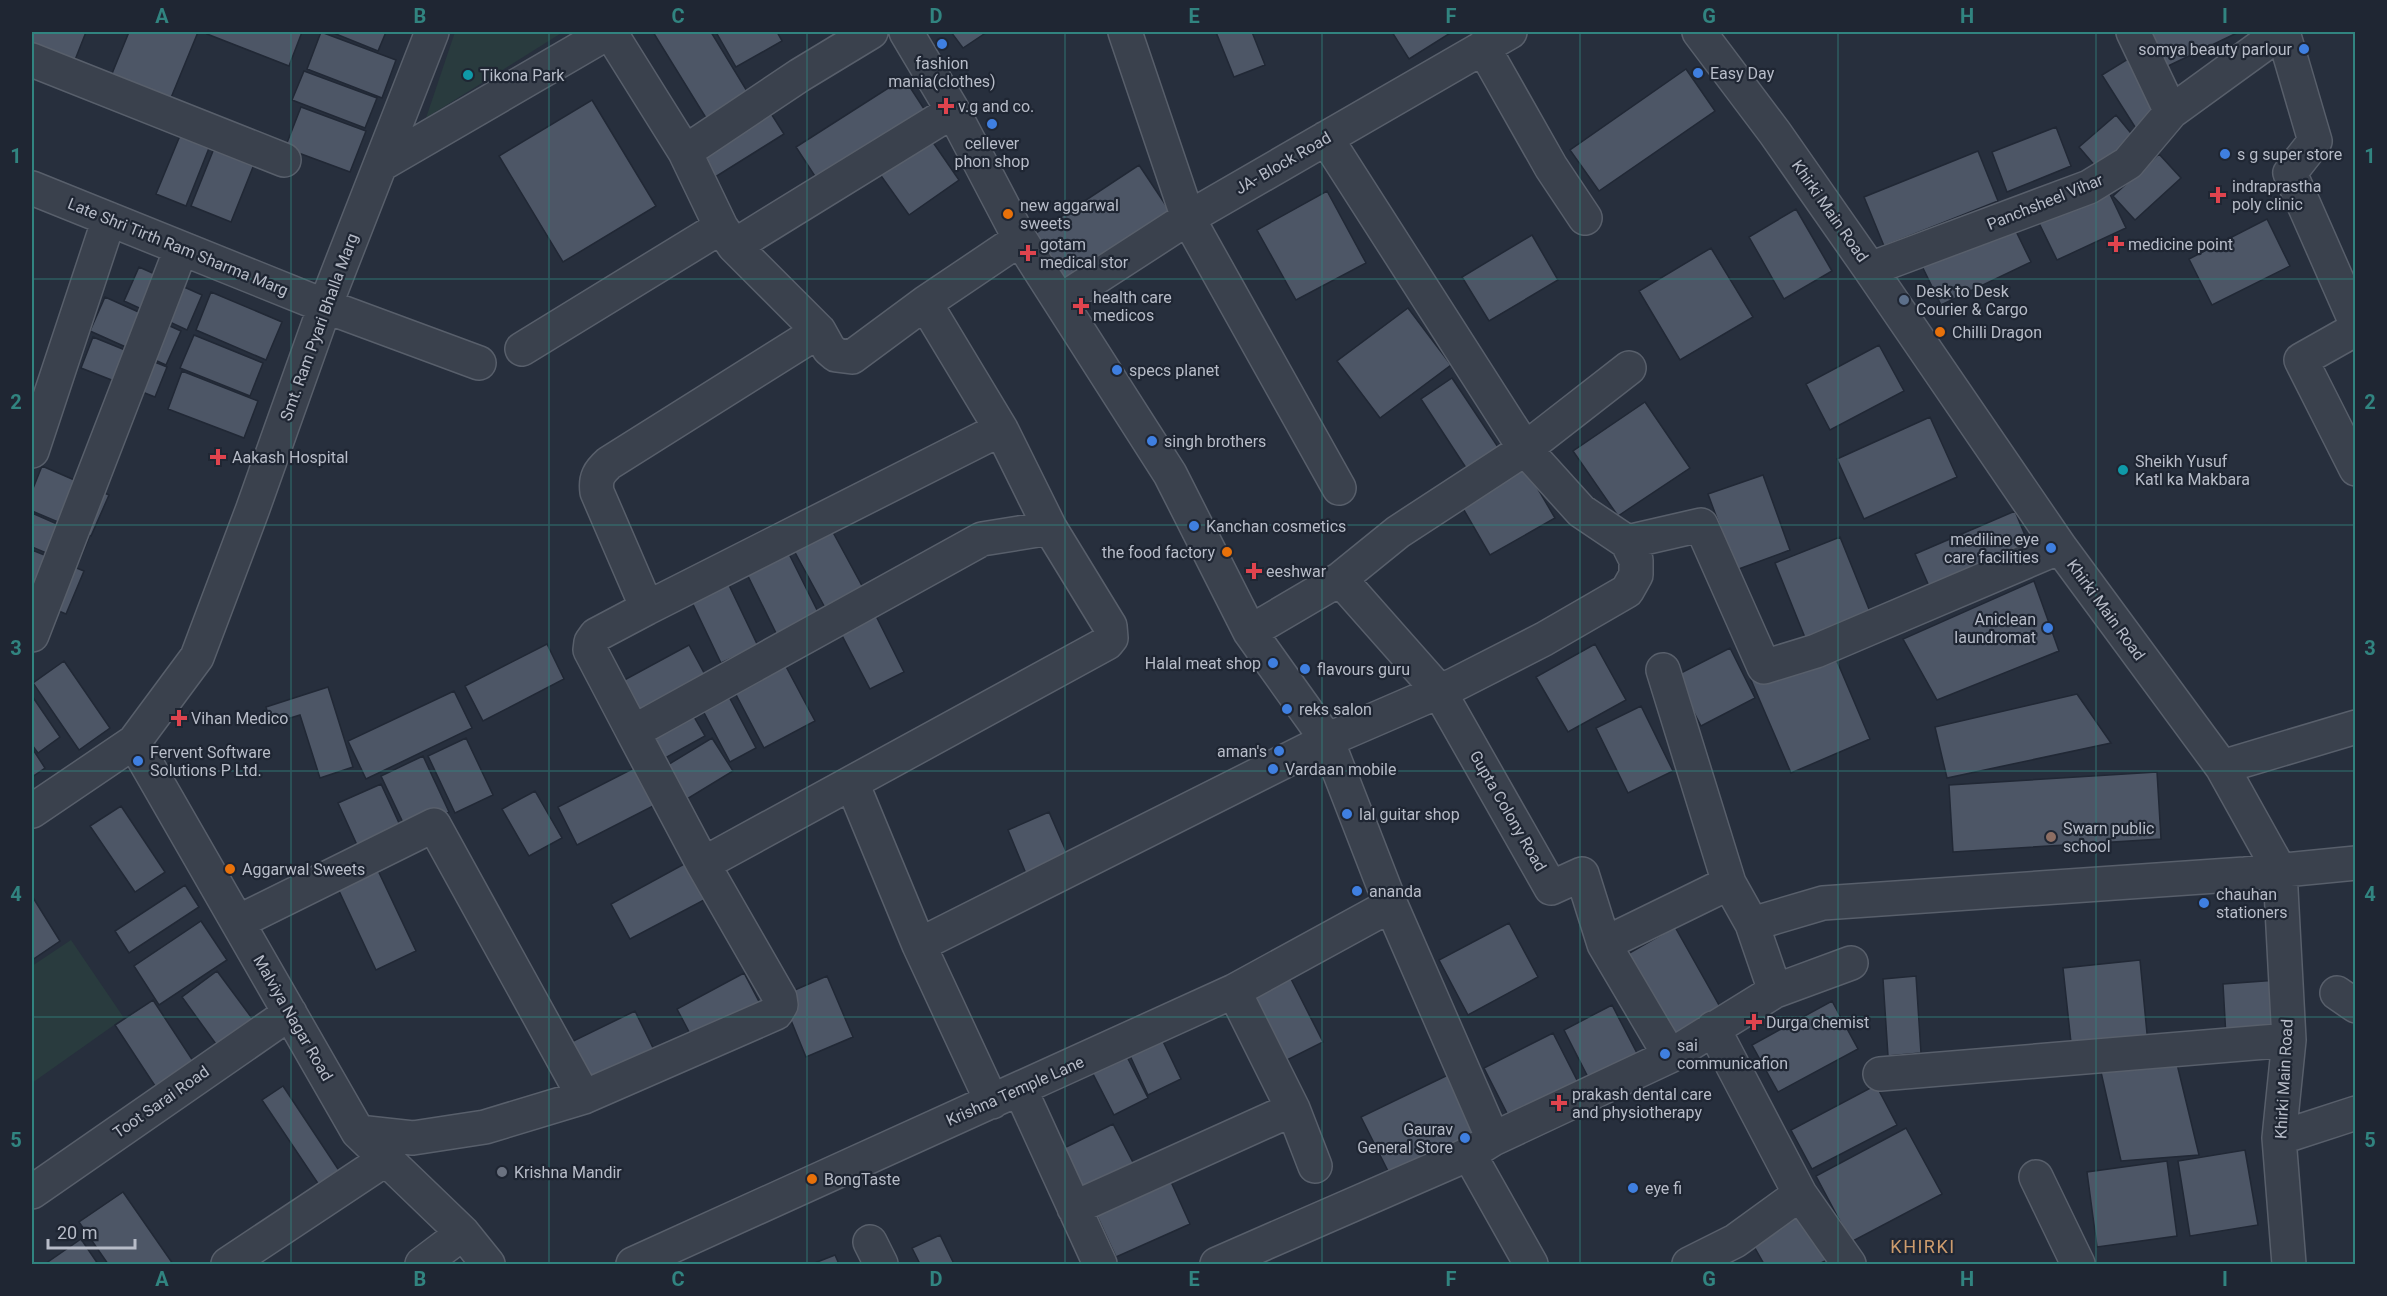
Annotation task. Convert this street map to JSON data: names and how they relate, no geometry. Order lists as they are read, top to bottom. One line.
{"streets":{"street":["JA- Block Road","Panchsheel Vihar","Khirki Main Road","Late Shri Tirth Ram Sharma Marg","Smt. Ram Pyari Bhalla Marg","Gupta Colony Road","Malviya Nagar Road","Krishna Temple Lane","Toot Sarai Road"]},"crossings":[["Panchsheel Vihar","Khirki Main Road"],["Late Shri Tirth Ram Sharma Marg","Smt. Ram Pyari Bhalla Marg"],["Smt. Ram Pyari Bhalla Marg","Malviya Nagar Road"],["Malviya Nagar Road","Toot Sarai Road"]],"districts":["KHIRKI"],"places":{"other":["fashion mania(clothes)","somya beauty parlour","Easy Day","Tikona Park","cellever phon shop","s g super store","new aggarwal sweets","Desk to Desk Courier & Cargo","Chilli Dragon","specs planet","singh brothers","Sheikh Yusuf Katl ka Makbara","Kanchan cosmetics","mediline eye care facilities","the food factory","Aniclean laundromat","Halal meat shop","flavours guru","reks salon","aman's","Fervent Software Solutions P Ltd.","Vardaan mobile","lal guitar shop","Swarn public school","Aggarwal Sweets","ananda","chauhan stationers","sai communicafion","Gaurav General Store","Krishna Mandir","BongTaste","eye fi"],"health":["v.g and co.","indraprastha poly clinic","medicine point","gotam medical stor","health care medicos","Aakash Hospital","eeshwar","Vihan Medico","Durga chemist","prakash dental care and physiotherapy"]},"scale_bar":"20 m","grid":{"columns":["A","B","C","D","E","F","G","H","I"],"rows":["1","2","3","4","5"]}}
